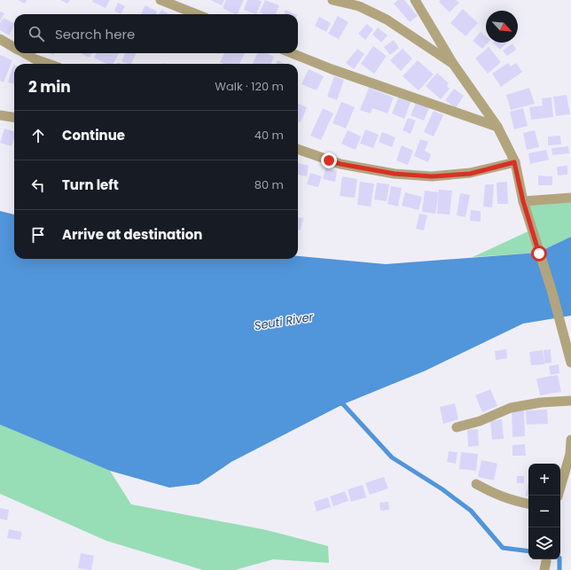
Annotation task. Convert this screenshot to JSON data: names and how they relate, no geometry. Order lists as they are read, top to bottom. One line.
{"water":["Seuti River"],"north":"bottom right","page":{"search":"Search here","heading":["2 min","Walk · 120 m"],"list":[["Continue","40 m"],["Turn left","80 m"],"Arrive at destination"],"map_buttons":["+","−"]}}
